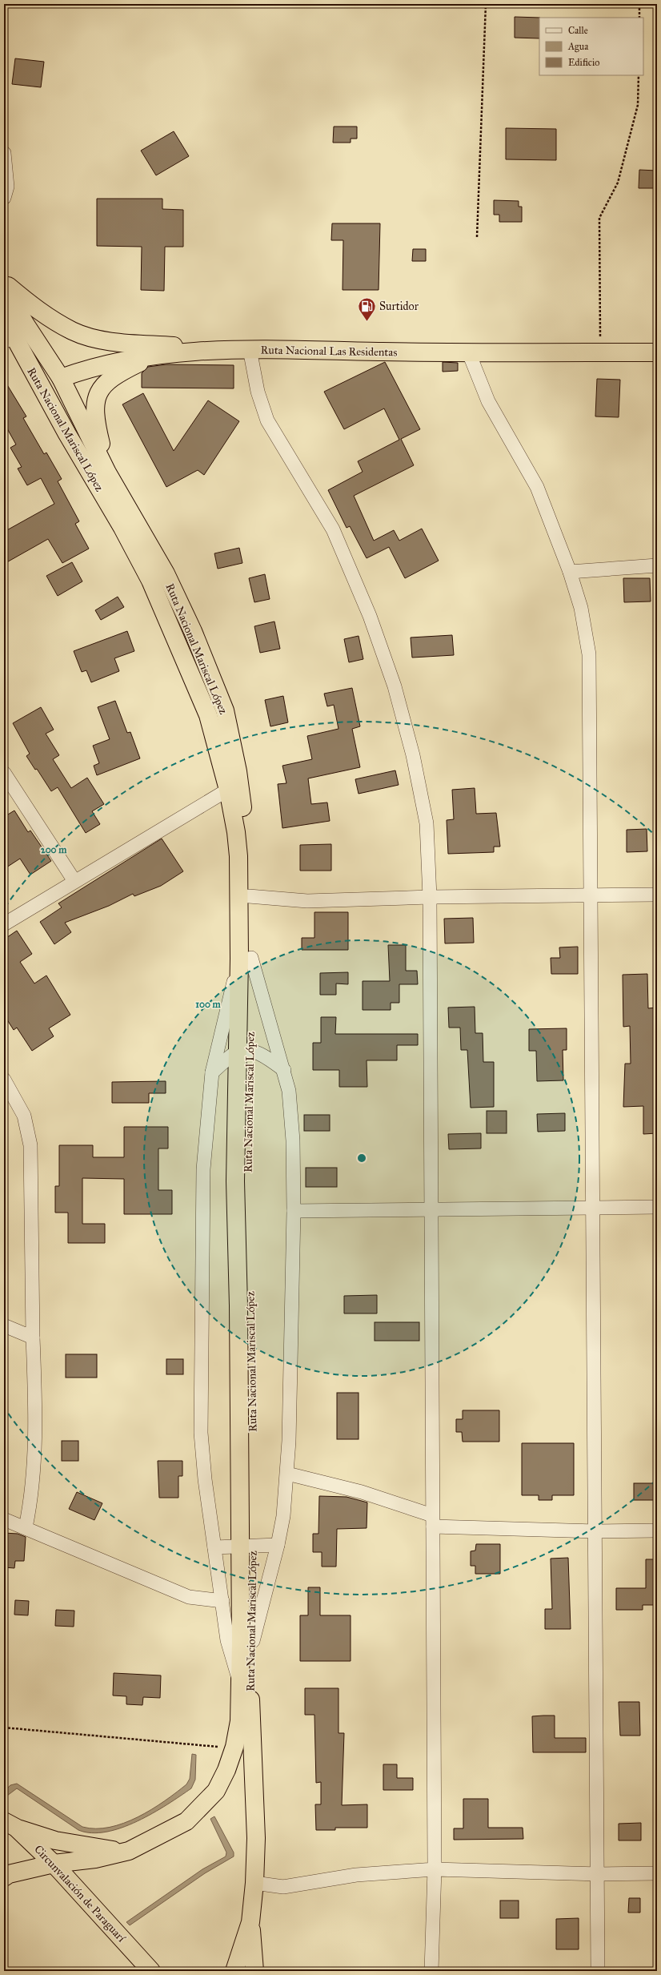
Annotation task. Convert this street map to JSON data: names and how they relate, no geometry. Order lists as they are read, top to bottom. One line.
{"streets":{"highway":["Ruta Nacional Las Residentas","Ruta Nacional Mariscal López","Circunvalación de Paraguarí"]},"crossings":[["Ruta Nacional Las Residentas","Ruta Nacional Mariscal López"],["Ruta Nacional Mariscal López","Circunvalación de Paraguarí"]],"places":{"fuel station":["Surtidor"]},"legend":["Calle","Agua","Edificio"],"rings":["200 m","100 m"]}
